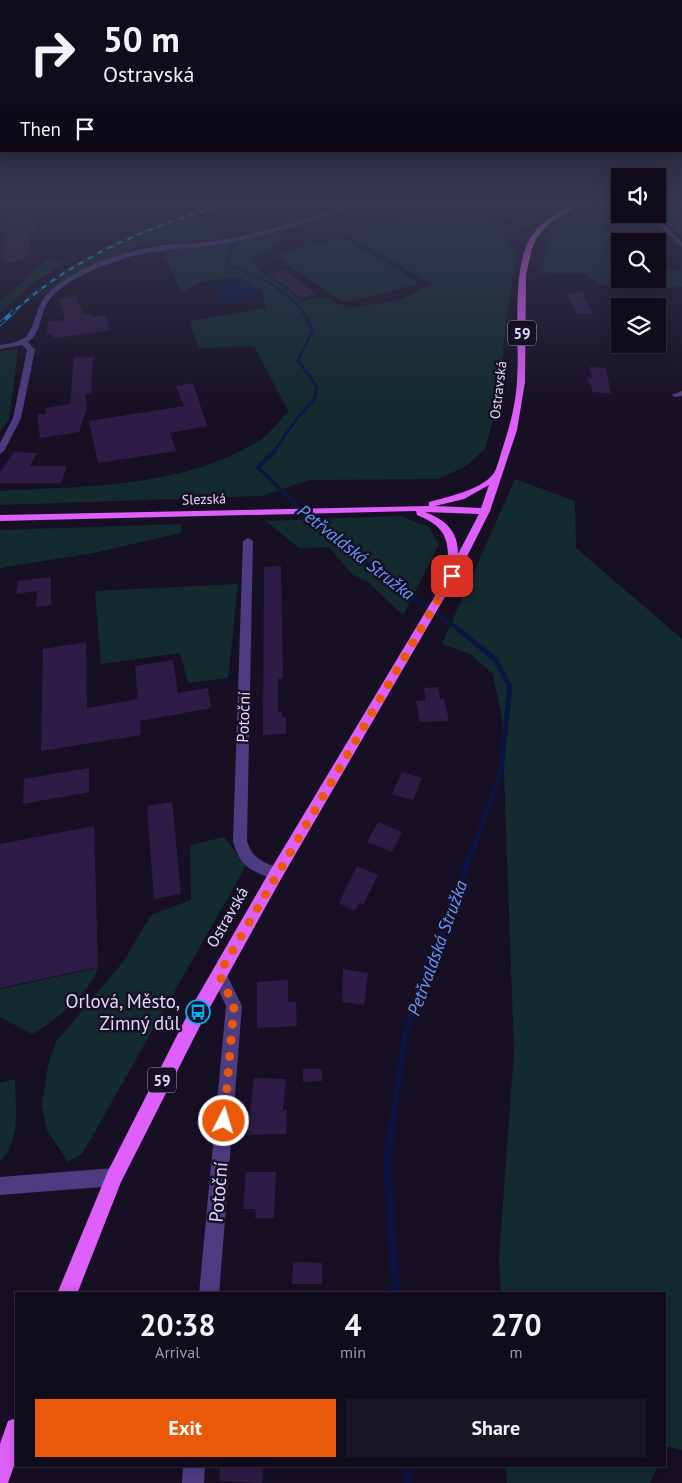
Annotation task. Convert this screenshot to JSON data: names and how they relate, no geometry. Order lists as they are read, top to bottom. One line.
{"streets":{"main road":["59","Ostravská","Slezská"],"street":["Potoční"]},"crossings":[["59","Ostravská"],["59","Slezská"],["Ostravská","Slezská"],["Ostravská","Potoční"]],"water":["Petřvaldská Stružka"],"places":{"bus stop":["Orlová, Město, Zimný důl"]},"page":{"turn":["50 m","Ostravská"],"then":"Then","eta":["20:38","Arrival","4","min","270","m"],"buttons":["Exit","Share"]}}
